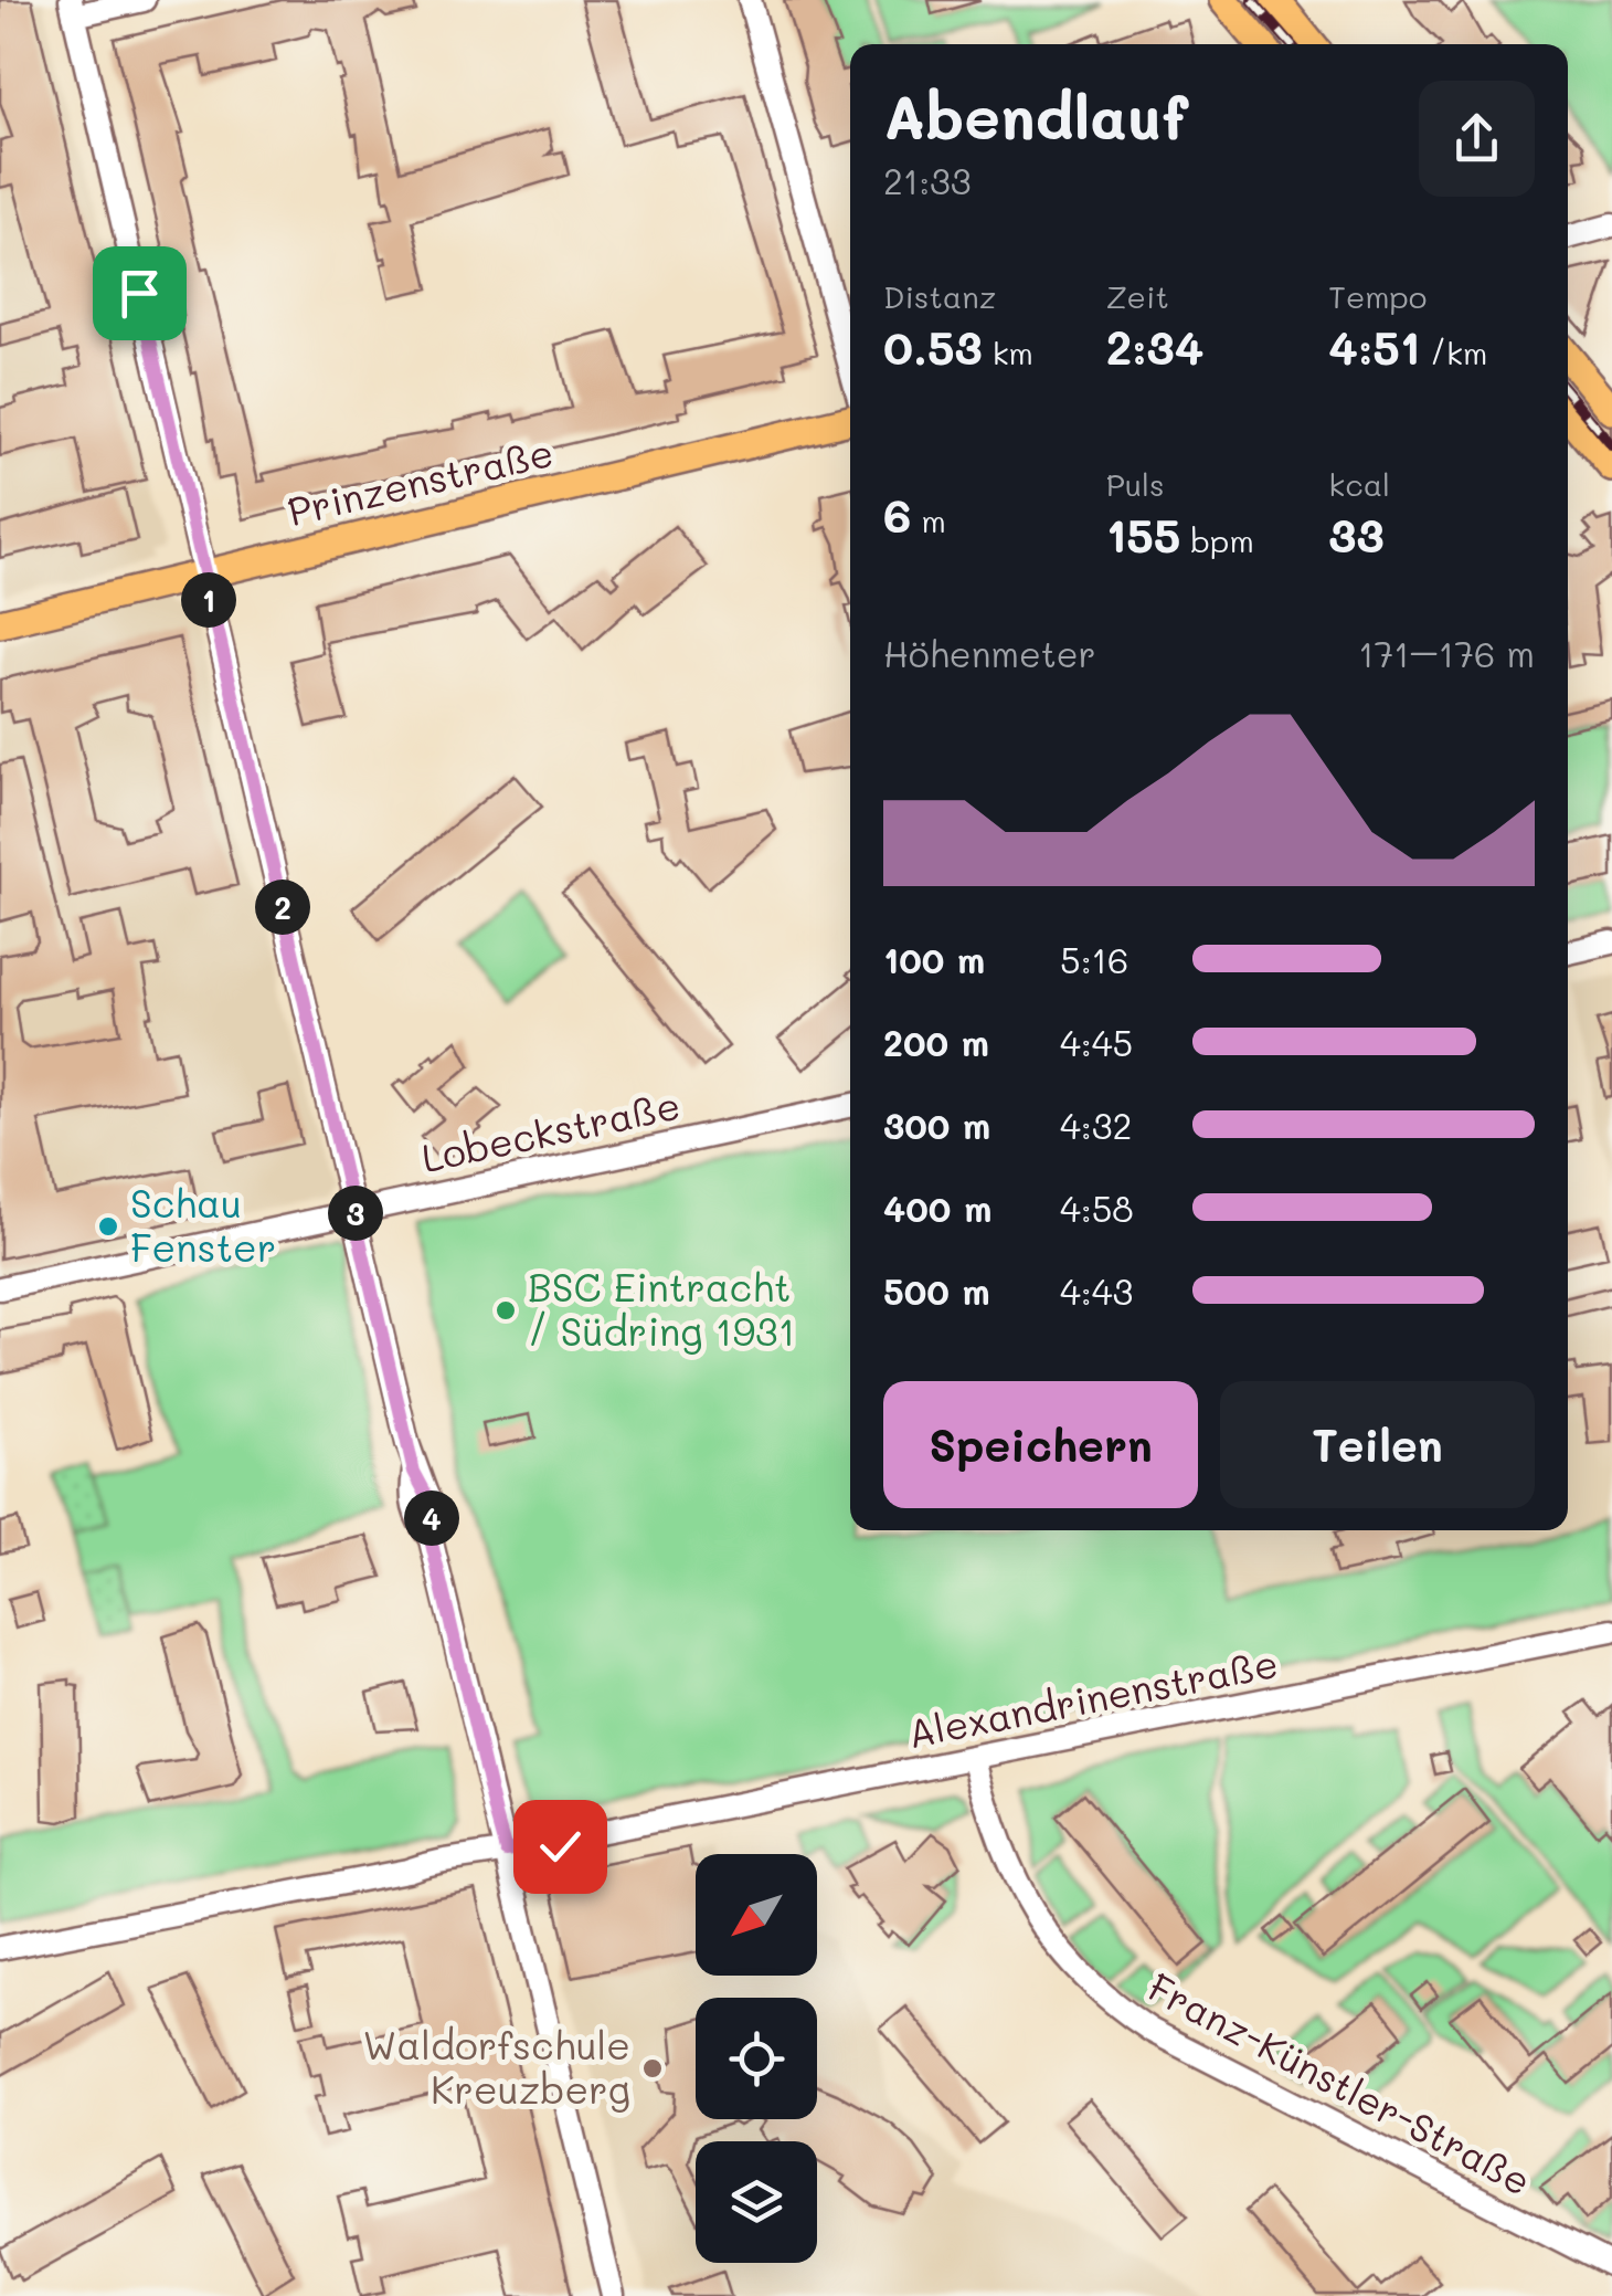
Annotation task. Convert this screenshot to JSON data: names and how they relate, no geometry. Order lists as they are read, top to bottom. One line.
{"streets":{"main road":["Prinzenstraße"],"street":["Lobeckstraße","Alexandrinenstraße","Franz-Künstler-Straße"]},"crossings":[["Alexandrinenstraße","Franz-Künstler-Straße"]],"places":["Schau Fenster","BSC Eintracht / Südring 1931","Waldorfschule Kreuzberg"],"north":"bottom left","page":{"heading":["Abendlauf","21:33"],"stats":[["Distanz","0.53 km"],["Zeit","2:34"],["Tempo","4:51 /km"],["6 m"],["Puls","155 bpm"],["kcal","33"]],"pins":["1","2","3","4"],"chart":["Höhenmeter","171–176 m"],"list":[{"name":"100 m","note":"5:16"},{"name":"200 m","note":"4:45"},{"name":"300 m","note":"4:32"},{"name":"400 m","note":"4:58"},{"name":"500 m","note":"4:43"}],"buttons":["Speichern","Teilen"]}}
